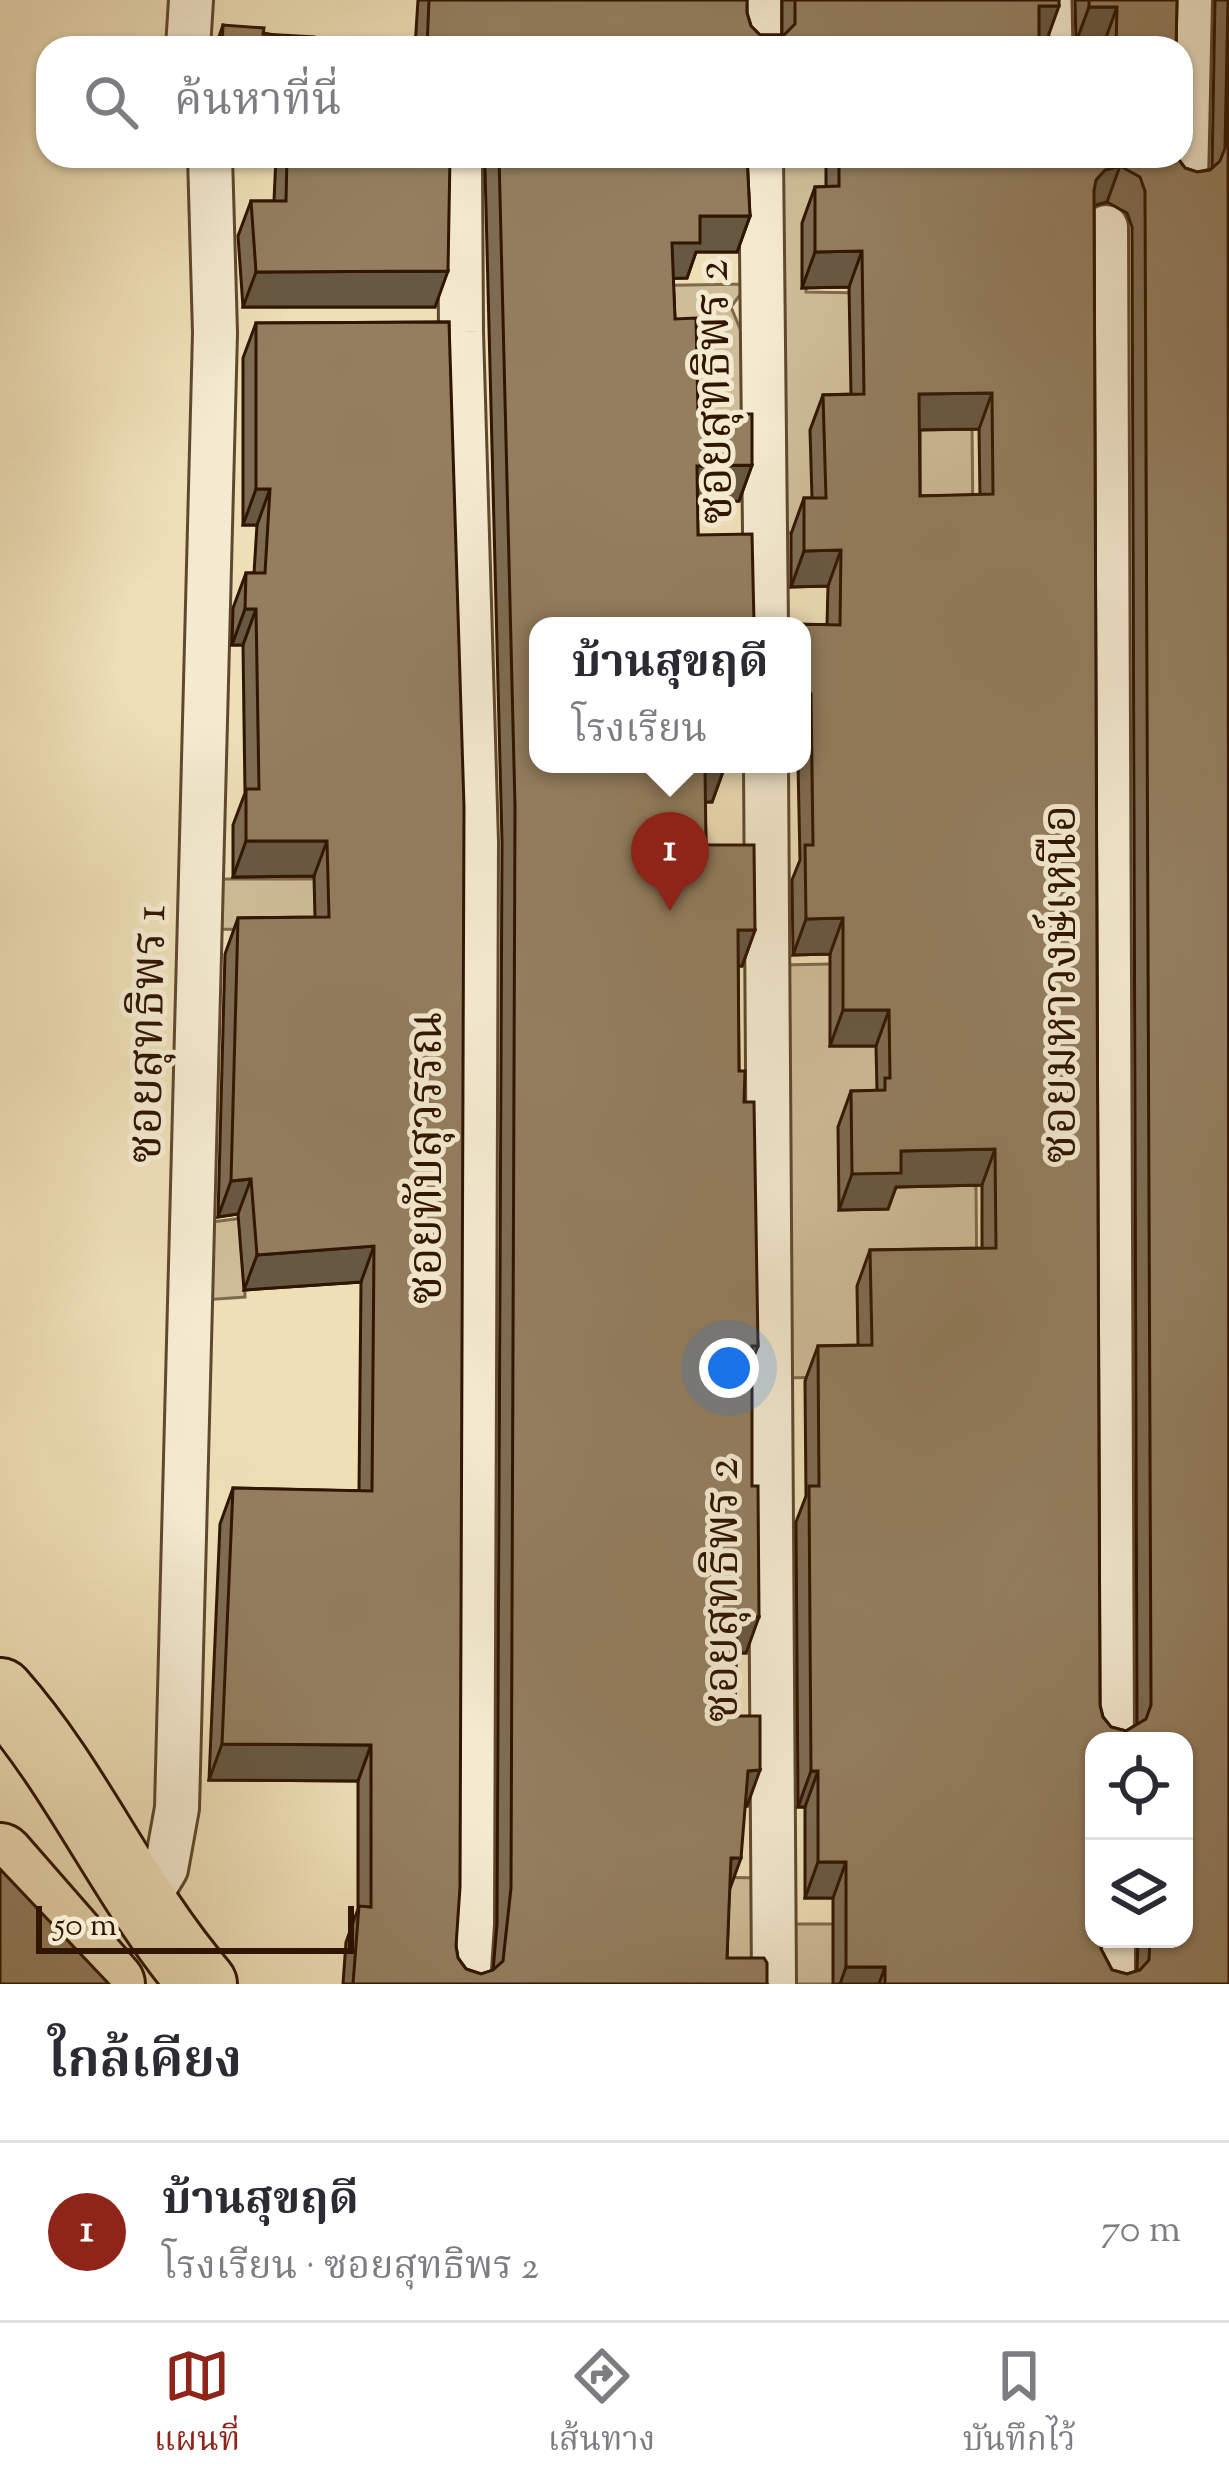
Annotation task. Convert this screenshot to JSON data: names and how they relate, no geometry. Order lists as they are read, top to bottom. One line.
{"streets":{"street":["ซอยสุทธิพร 2","ซอยมหาวงษ์เหนือ","ซอยสุทธิพร 1","ซอยทับสุวรรณ"]},"scale_bar":"50 m","page":{"search":"ค้นหาที่นี่","popup":["บ้านสุขฤดี","โรงเรียน"],"pins":"1","scale":"50 m","heading":"ใกล้เคียง","list":[{"mark":"1","name":"บ้านสุขฤดี","note":"โรงเรียน · ซอยสุทธิพร 2","value":"70 m"}],"nav":["แผนที่","เส้นทาง","บันทึกไว้"]}}
